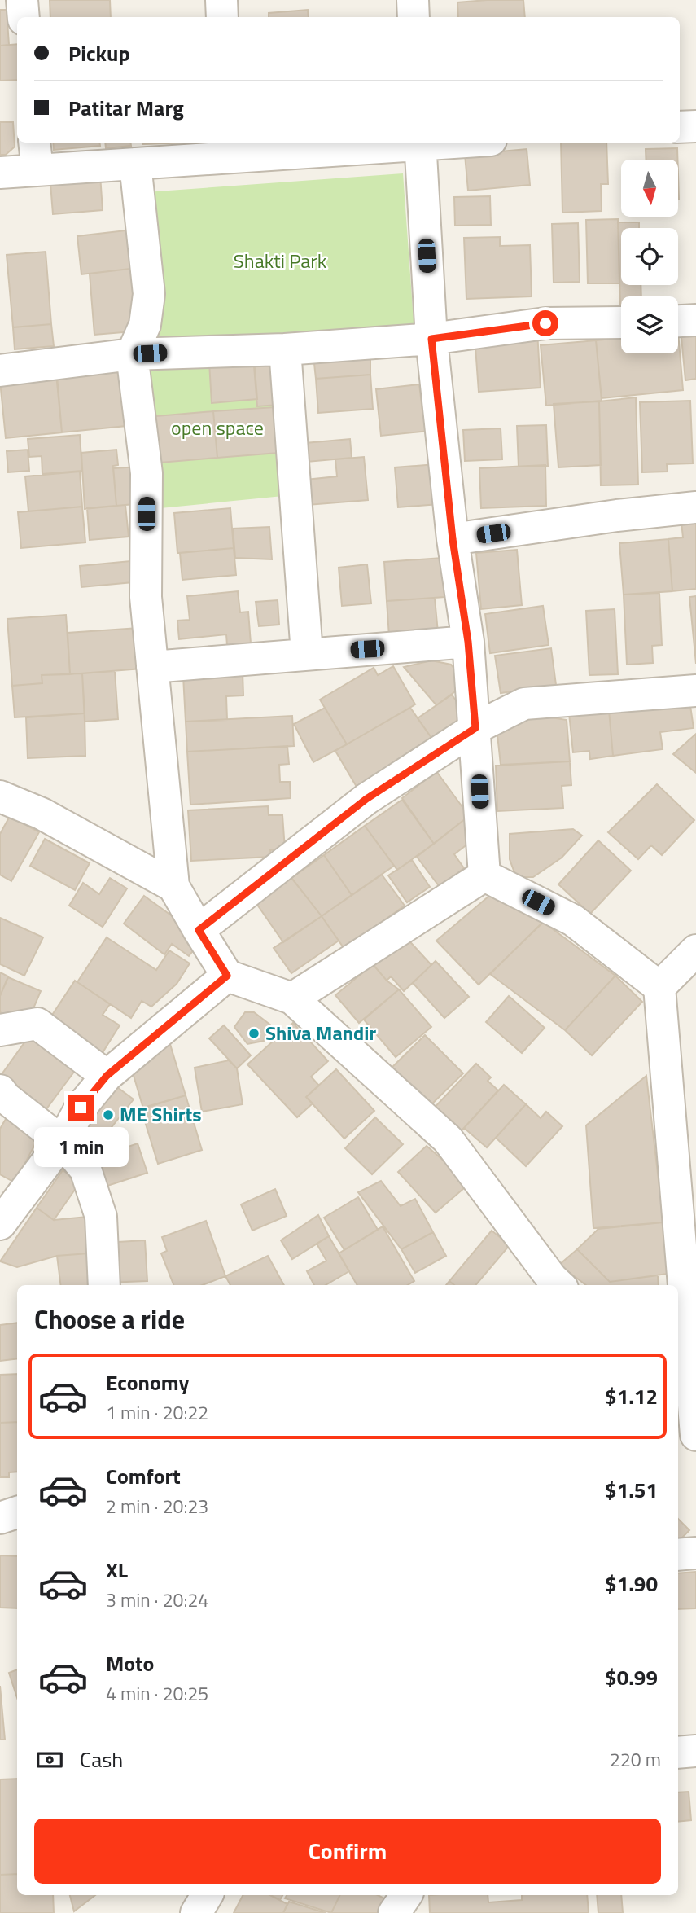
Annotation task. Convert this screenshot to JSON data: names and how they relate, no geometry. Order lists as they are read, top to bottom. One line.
{"parks":["Shakti Park","open space"],"places":["Shiva Mandir","ME Shirts"],"north":"bottom","page":{"banner":["Pickup","Patitar Marg"],"bubble":"1 min","heading":"Choose a ride","list":[{"name":"Economy","note":"1 min · 20:22","value":"$1.12"},{"name":"Comfort","note":"2 min · 20:23","value":"$1.51"},{"name":"XL","note":"3 min · 20:24","value":"$1.90"},{"name":"Moto","note":"4 min · 20:25","value":"$0.99"}],"pay":["Cash","220 m"],"buttons":"Confirm"}}
